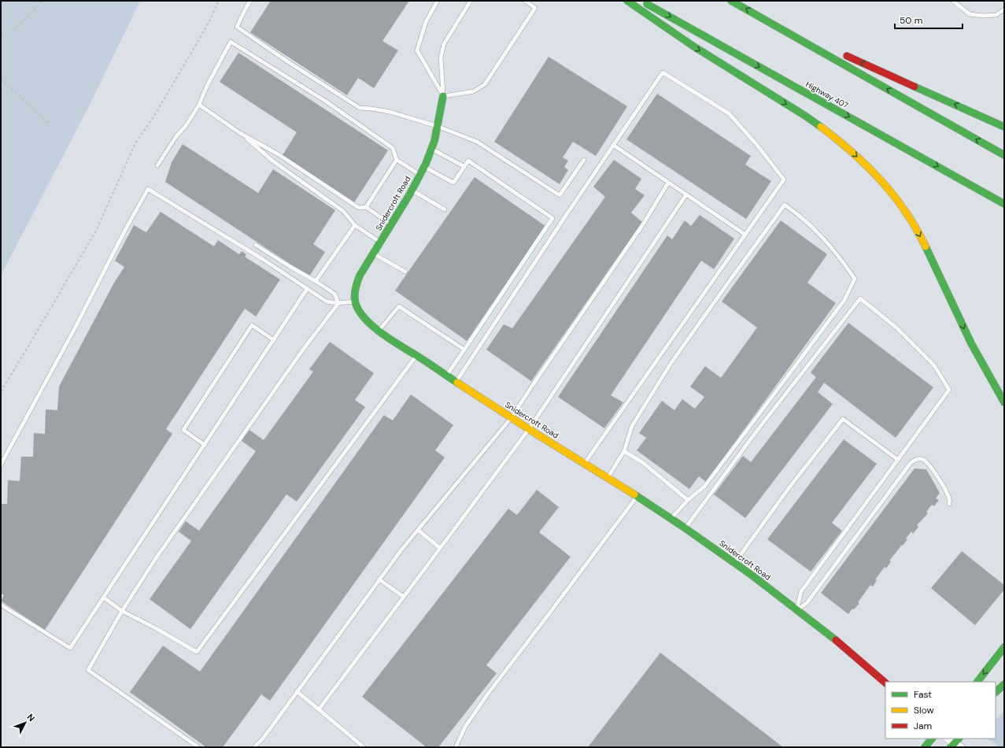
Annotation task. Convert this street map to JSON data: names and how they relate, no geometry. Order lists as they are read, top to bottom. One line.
{"streets":{"main road":["Highway 407","Snidercroft Road"]},"legend":["Fast","Slow","Jam"],"scale_bar":"50 m","north":"top right"}
